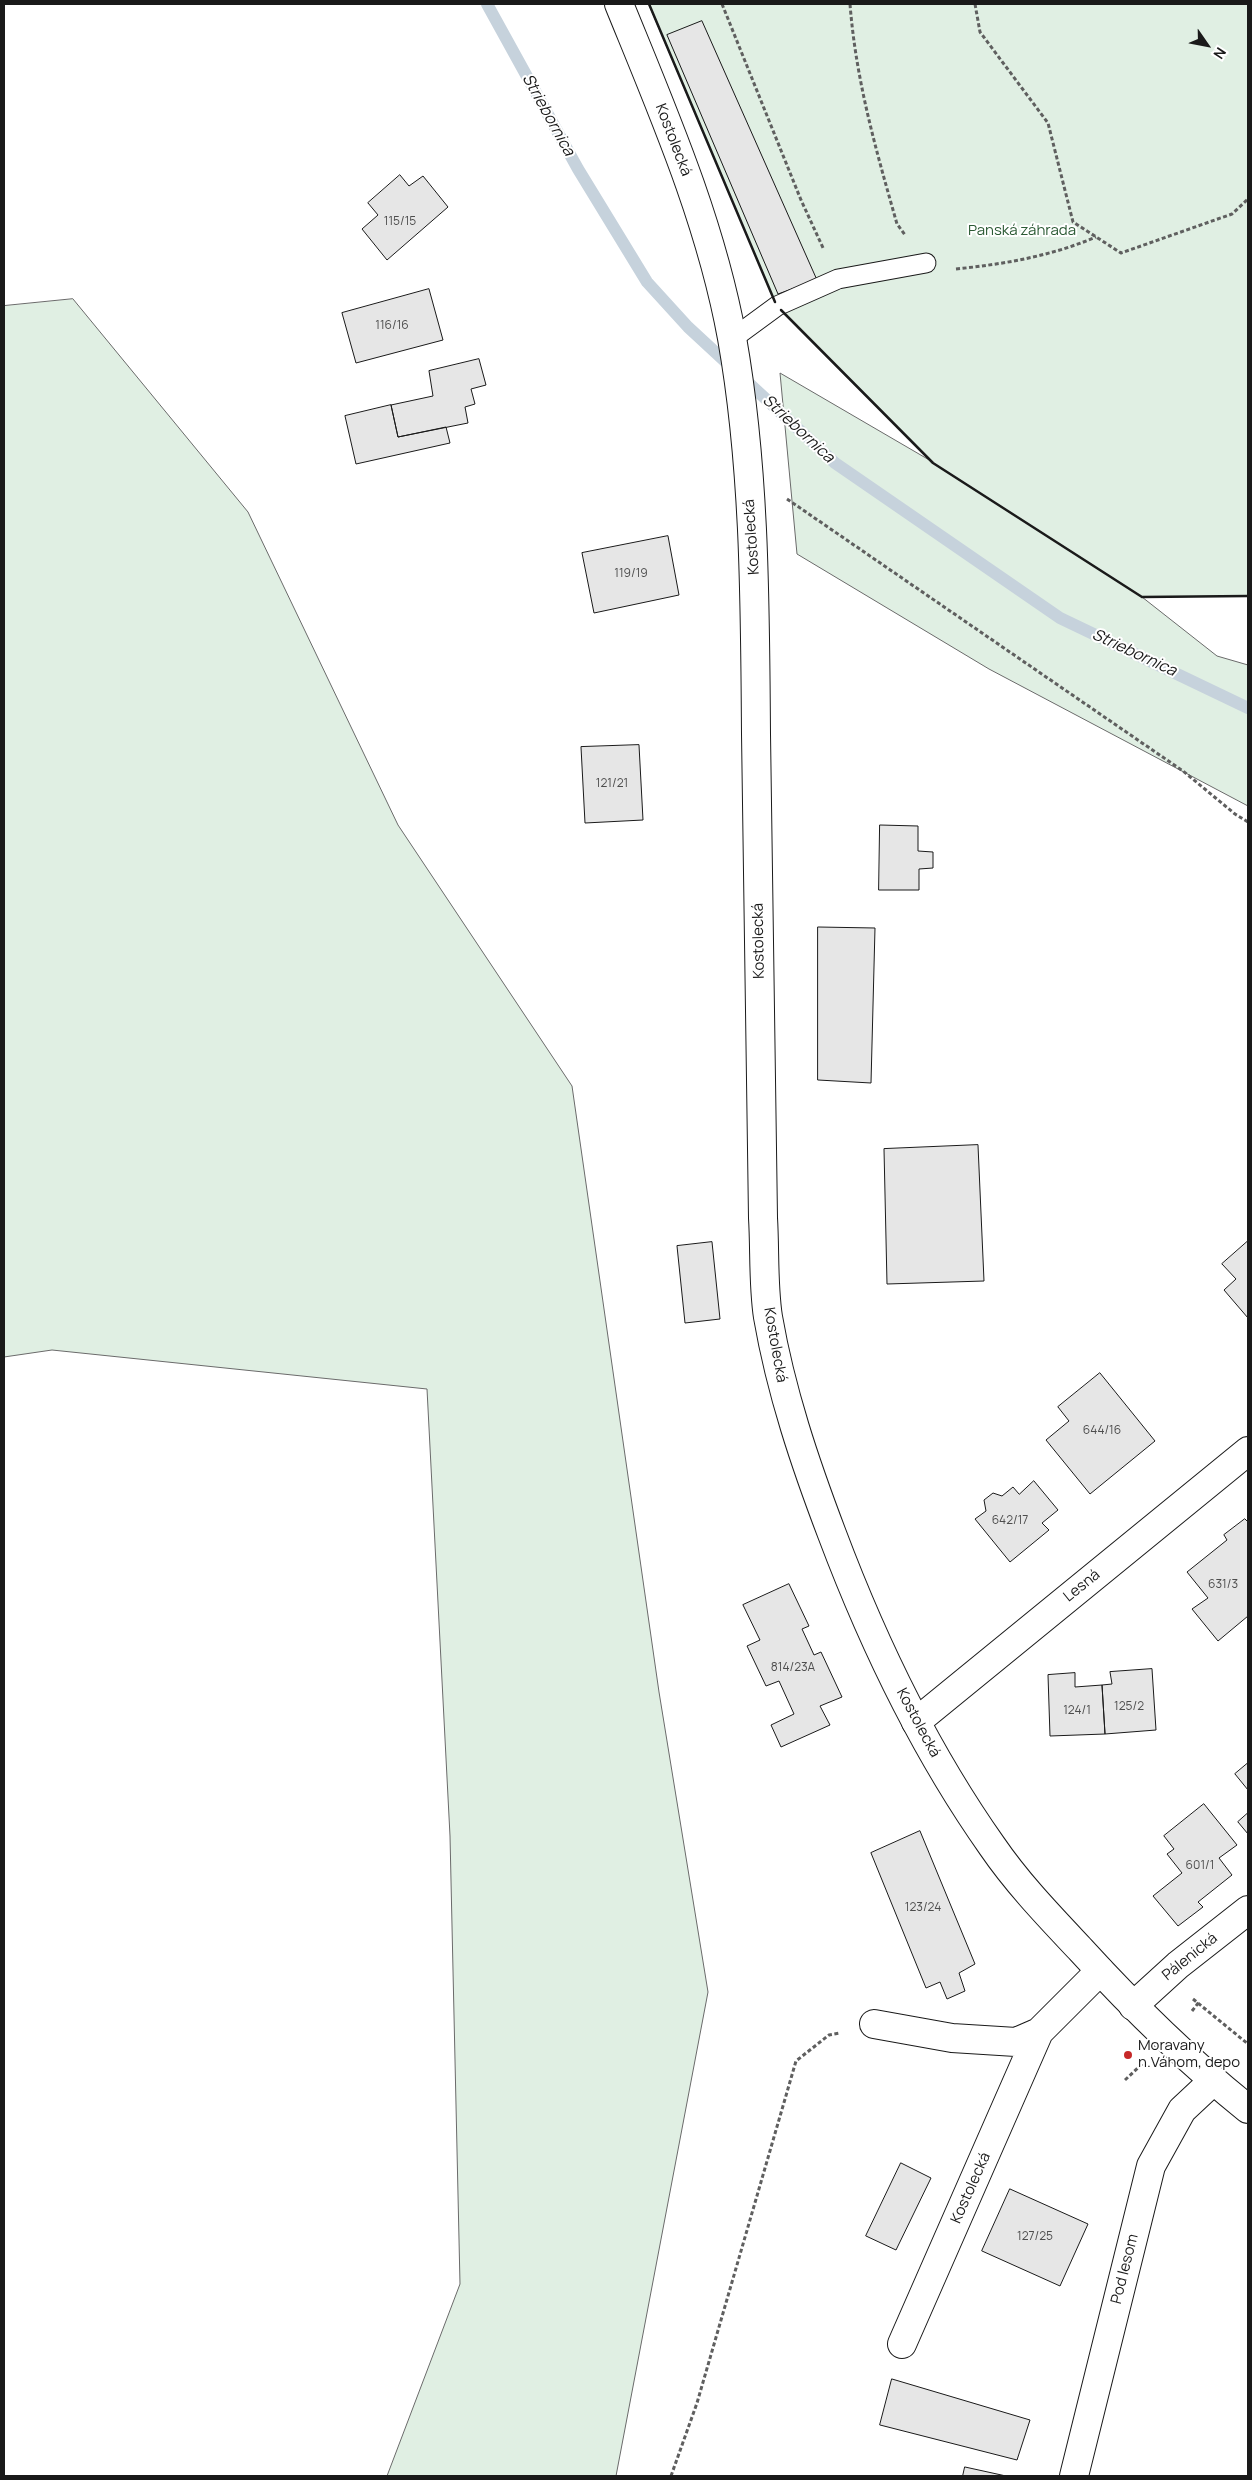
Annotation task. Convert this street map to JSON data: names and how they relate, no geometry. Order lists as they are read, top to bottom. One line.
{"streets":{"main road":["Kostolecká","Lesná","Pálenická","Pod lesom"]},"crossings":[["Kostolecká","Lesná"],["Kostolecká","Pálenická"],["Kostolecká","Pod lesom"]],"water":["Striebornica"],"parks":["Panská záhrada"],"places":["Moravany n.Váhom, depo"],"house_numbers":["115/15","116/16","119/19","121/21","644/16","642/17","631/3","814/23A","125/2","124/1","601/1","123/24","127/25"],"north":"bottom right"}
